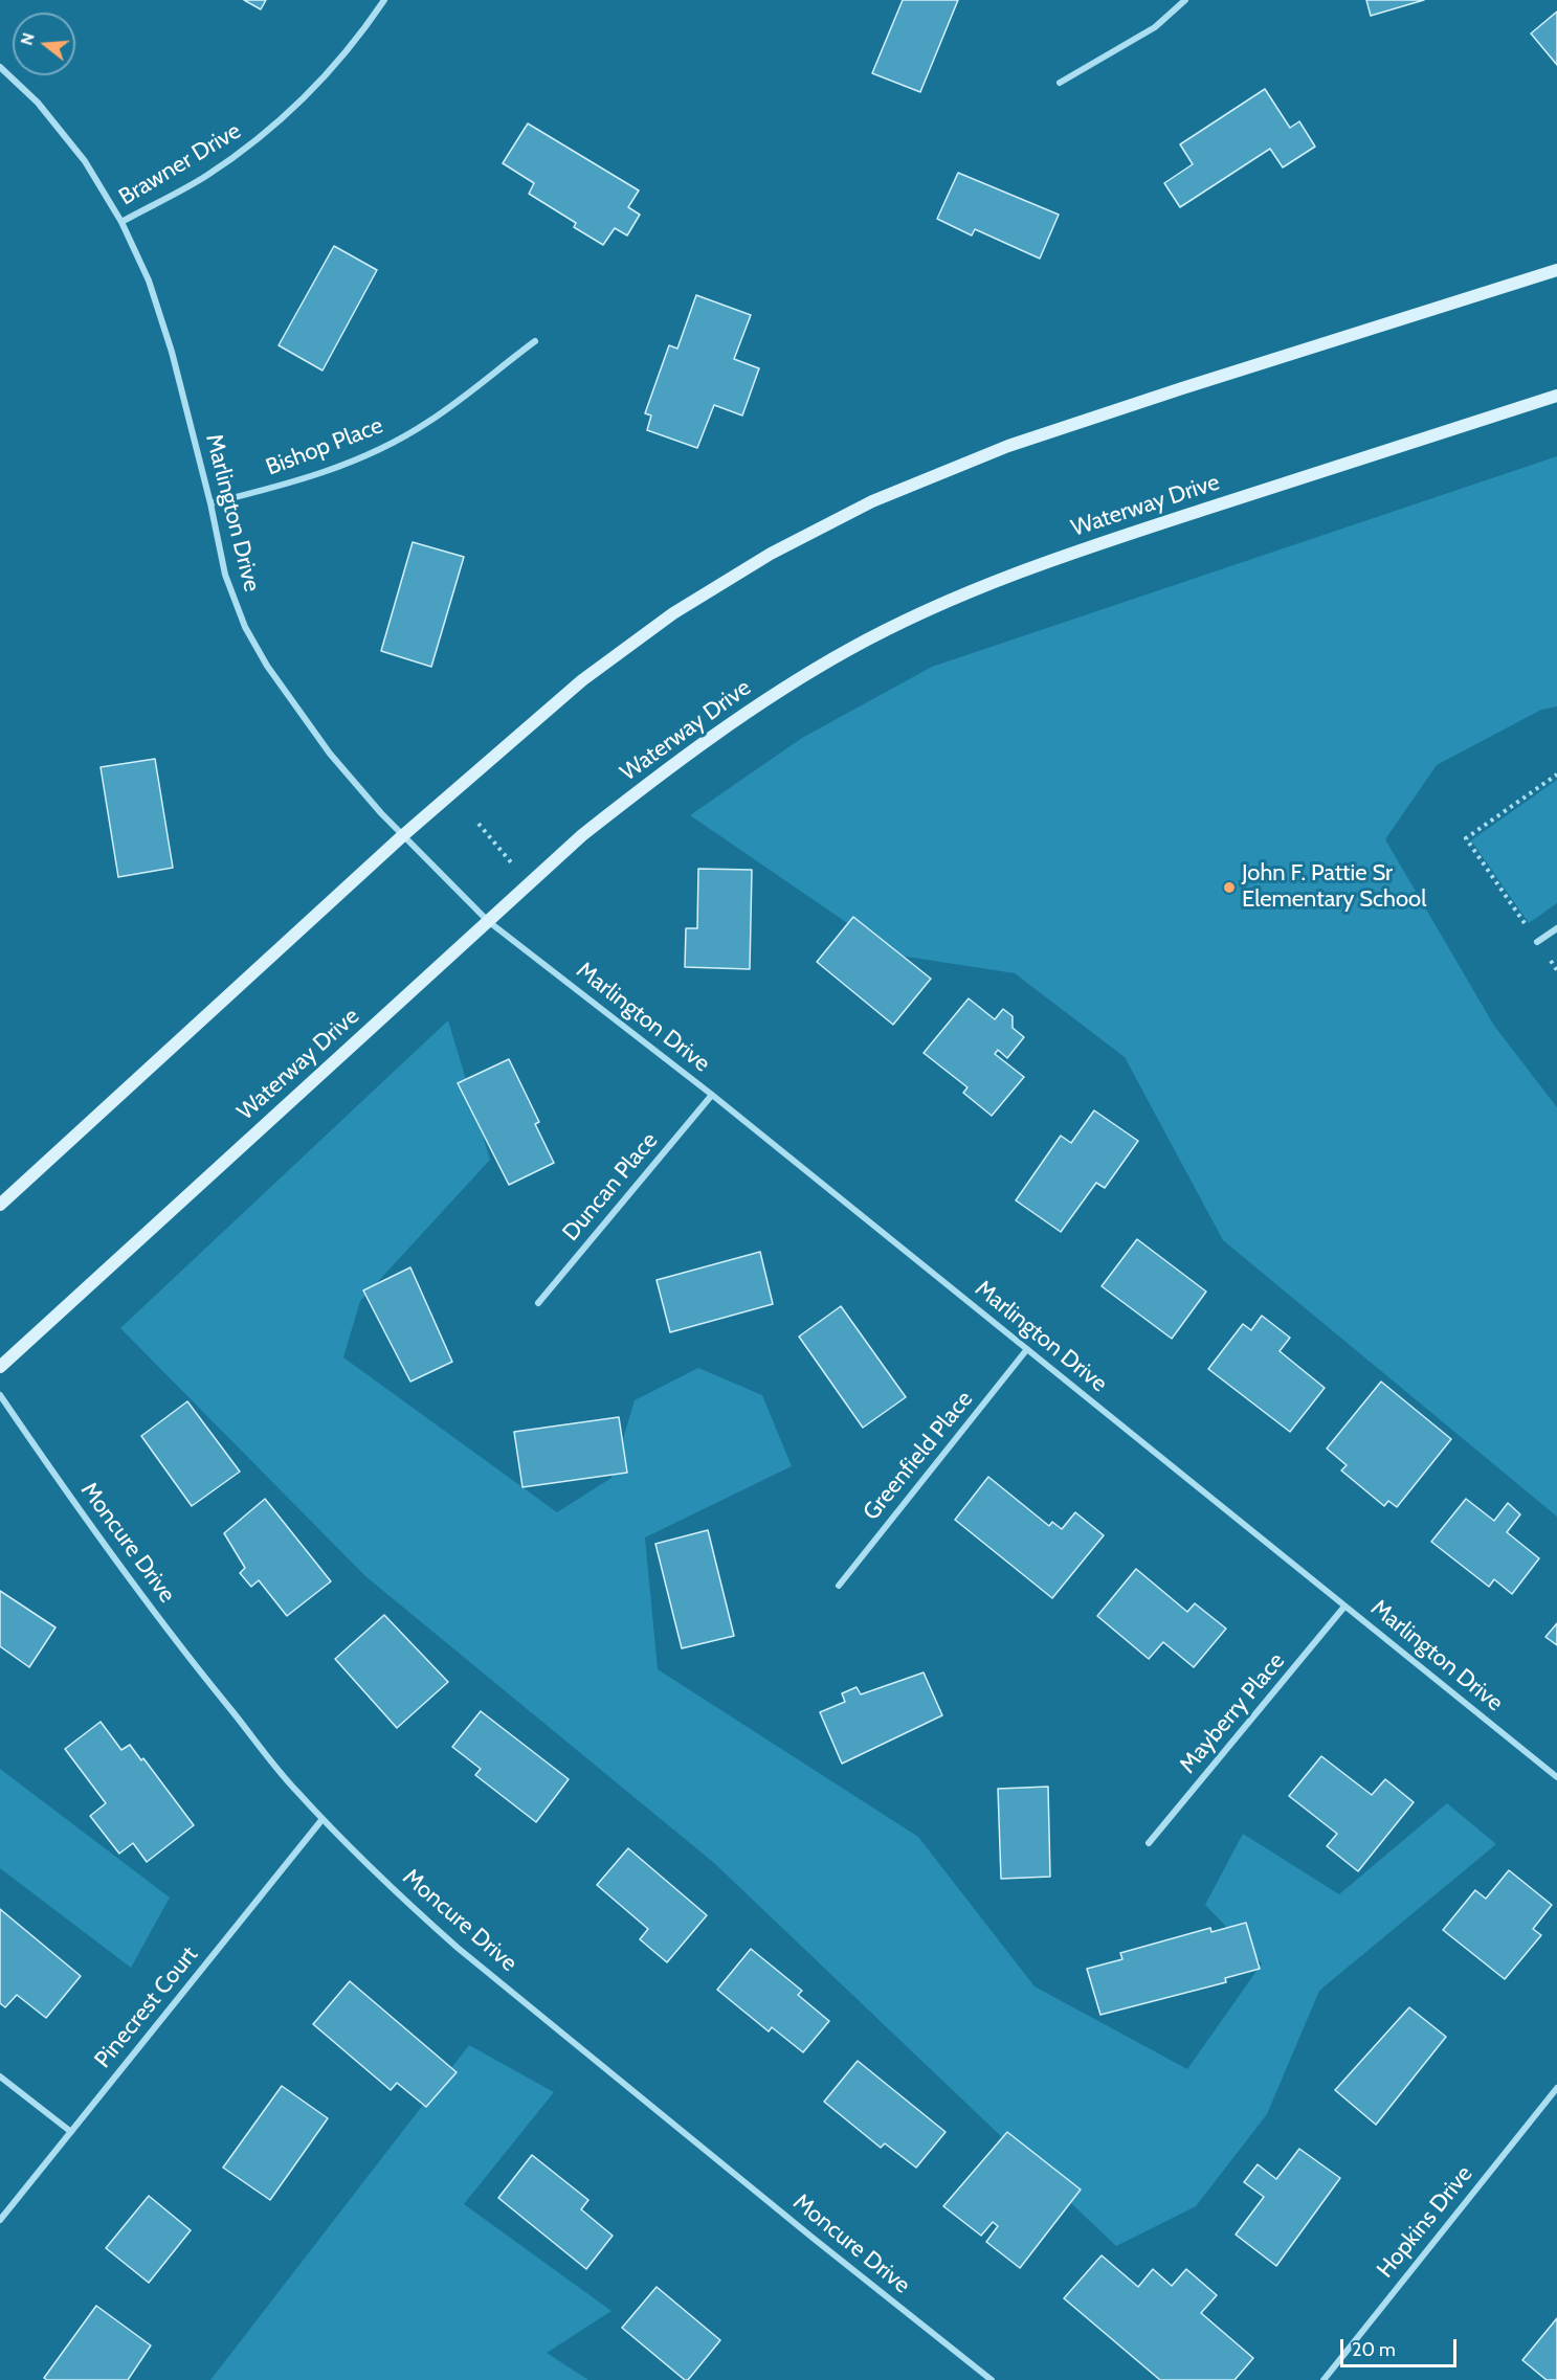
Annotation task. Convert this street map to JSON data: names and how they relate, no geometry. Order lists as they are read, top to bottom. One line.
{"streets":{"street":["Brawner Drive","Bishop Place","Waterway Drive","Marlington Drive","Duncan Place","Greenfield Place","Moncure Drive","Mayberry Place","Pinecrest Court","Hopkins Drive"]},"crossings":[["Brawner Drive","Marlington Drive"],["Bishop Place","Marlington Drive"],["Waterway Drive","Marlington Drive"],["Marlington Drive","Duncan Place"],["Marlington Drive","Greenfield Place"],["Marlington Drive","Mayberry Place"],["Moncure Drive","Pinecrest Court"]],"places":["John F. Pattie Sr Elementary School"],"scale_bar":"20 m","north":"left"}
